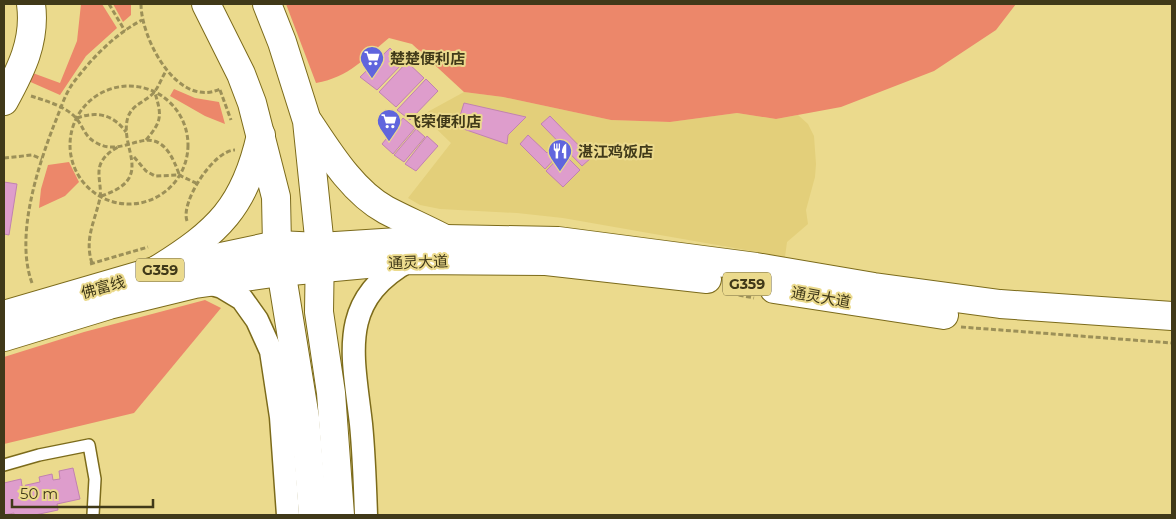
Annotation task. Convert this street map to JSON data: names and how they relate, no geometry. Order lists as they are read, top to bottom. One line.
{"streets":{"main road":["通灵大道","G359","佛富线"]},"crossings":[["通灵大道","佛富线"]],"places":{"supermarket":["楚楚便利店","飞荣便利店"],"restaurant":["湛江鸡饭店"]},"scale_bar":"50 m"}
